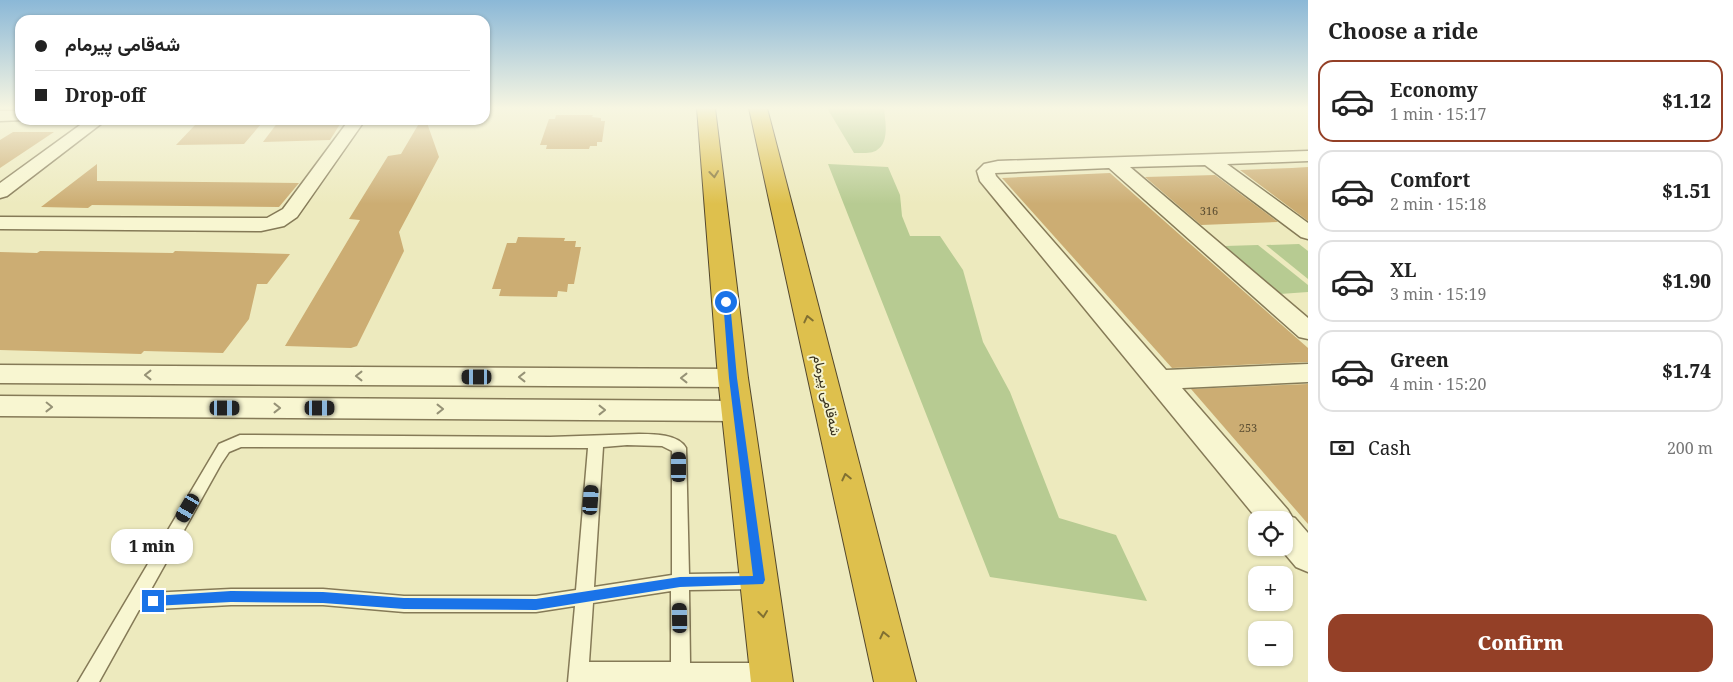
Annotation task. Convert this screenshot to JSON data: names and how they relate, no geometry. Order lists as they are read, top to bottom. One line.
{"streets":{"highway":["شەقامی پیرمام"]},"house_numbers":["316","253"],"page":{"heading":"Choose a ride","banner":["شەقامی پیرمام","Drop-off"],"list":[{"name":"Economy","note":"1 min · 15:17","value":"$1.12"},{"name":"Comfort","note":"2 min · 15:18","value":"$1.51"},{"name":"XL","note":"3 min · 15:19","value":"$1.90"},{"name":"Green","note":"4 min · 15:20","value":"$1.74"}],"pay":["Cash","200 m"],"map_buttons":["+","−"],"bubble":"1 min","buttons":"Confirm"}}
